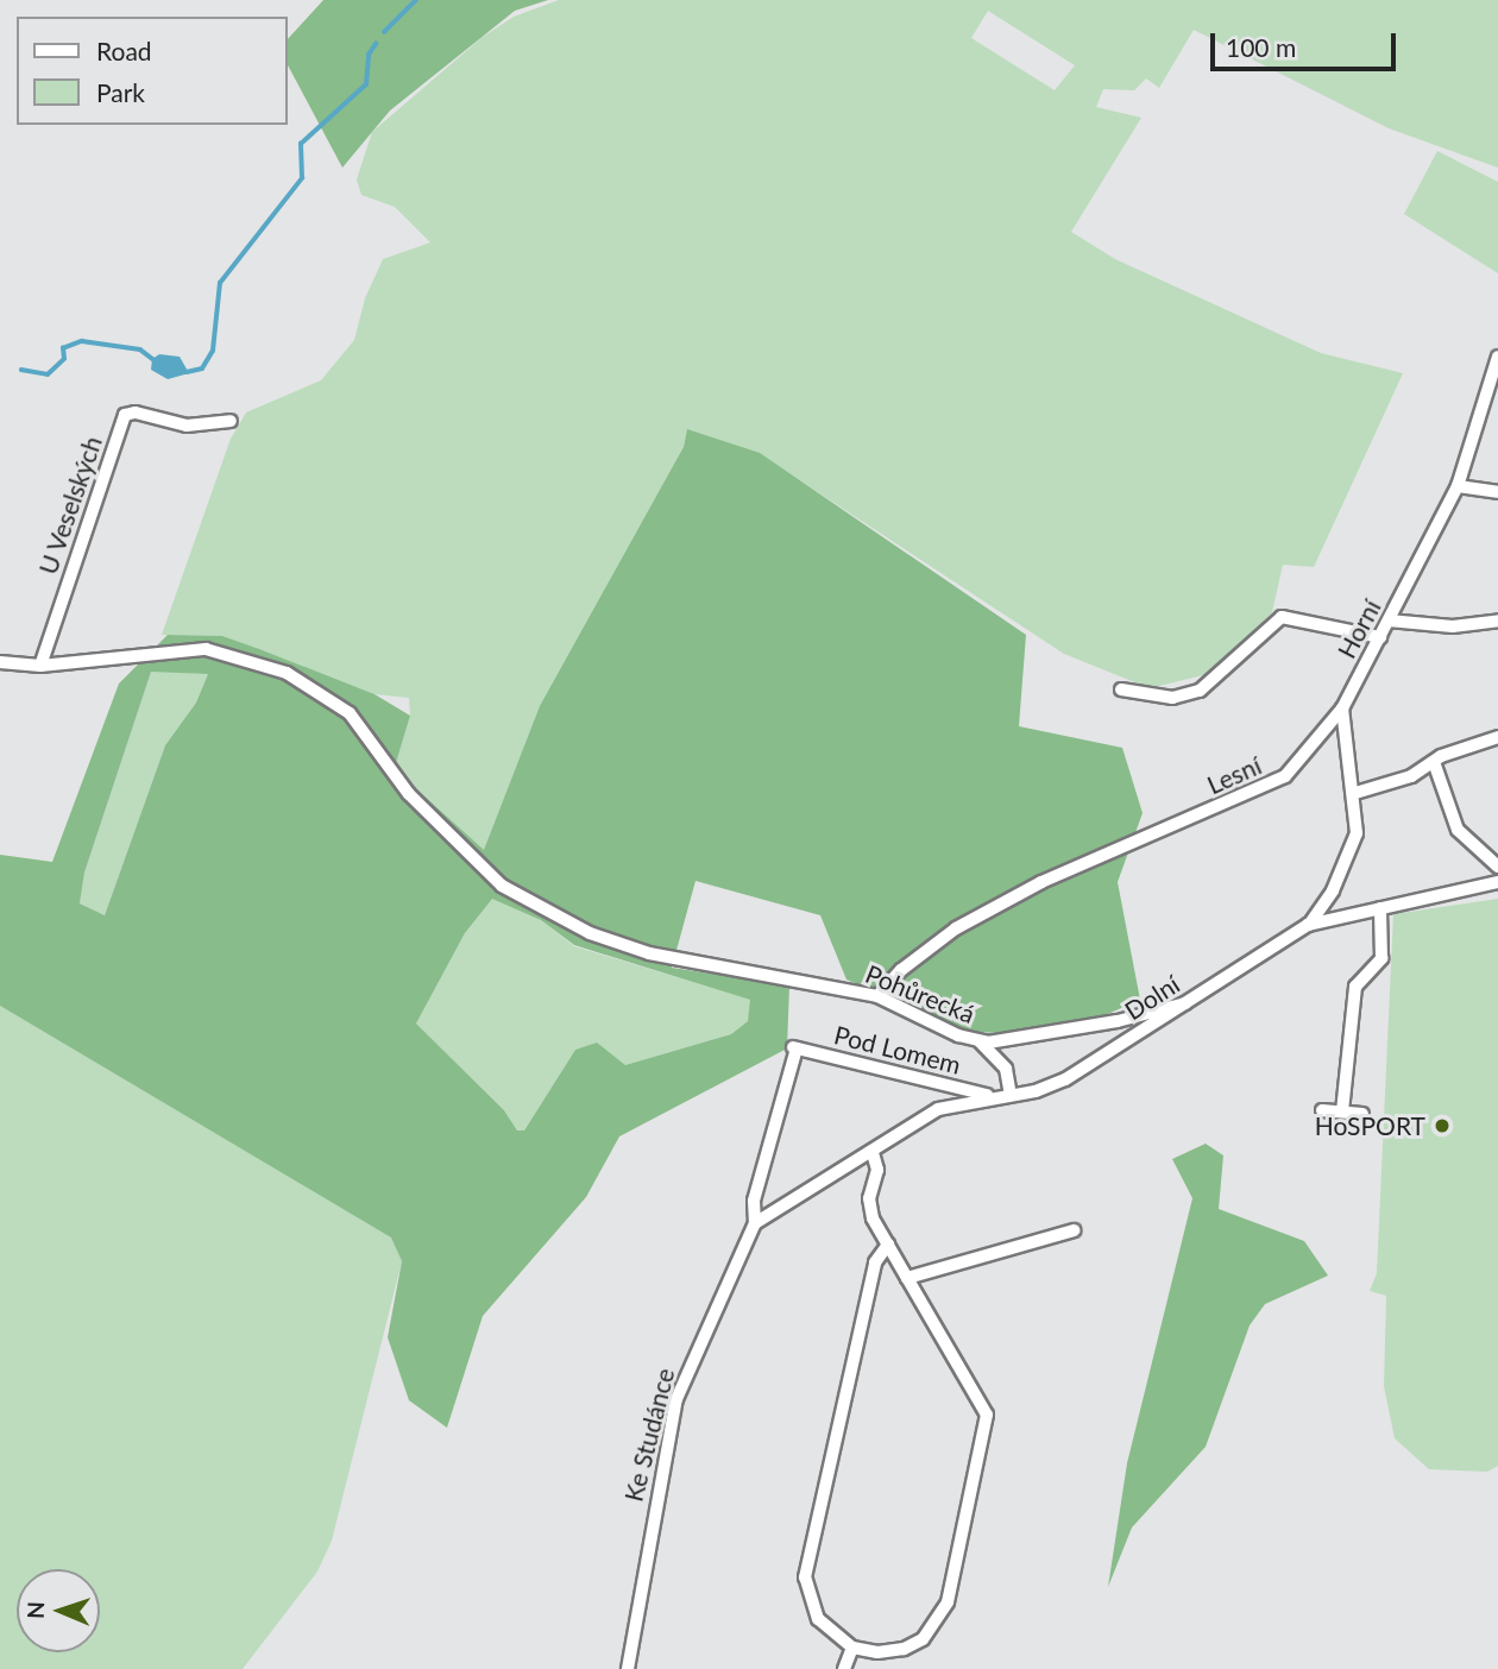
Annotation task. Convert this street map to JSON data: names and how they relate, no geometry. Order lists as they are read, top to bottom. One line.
{"streets":{"street":["U Veselských","Horní","Lesní","Pohůrecká","Dolní","Pod Lomem","Ke Studánce"]},"crossings":[["U Veselských","Pohůrecká"],["Horní","Lesní"],["Lesní","Pohůrecká"],["Pohůrecká","Dolní"],["Dolní","Pod Lomem"],["Dolní","Ke Studánce"],["Pod Lomem","Ke Studánce"]],"places":["HoSPORT"],"legend":["Road","Park"],"scale_bar":"100 m","north":"left"}
